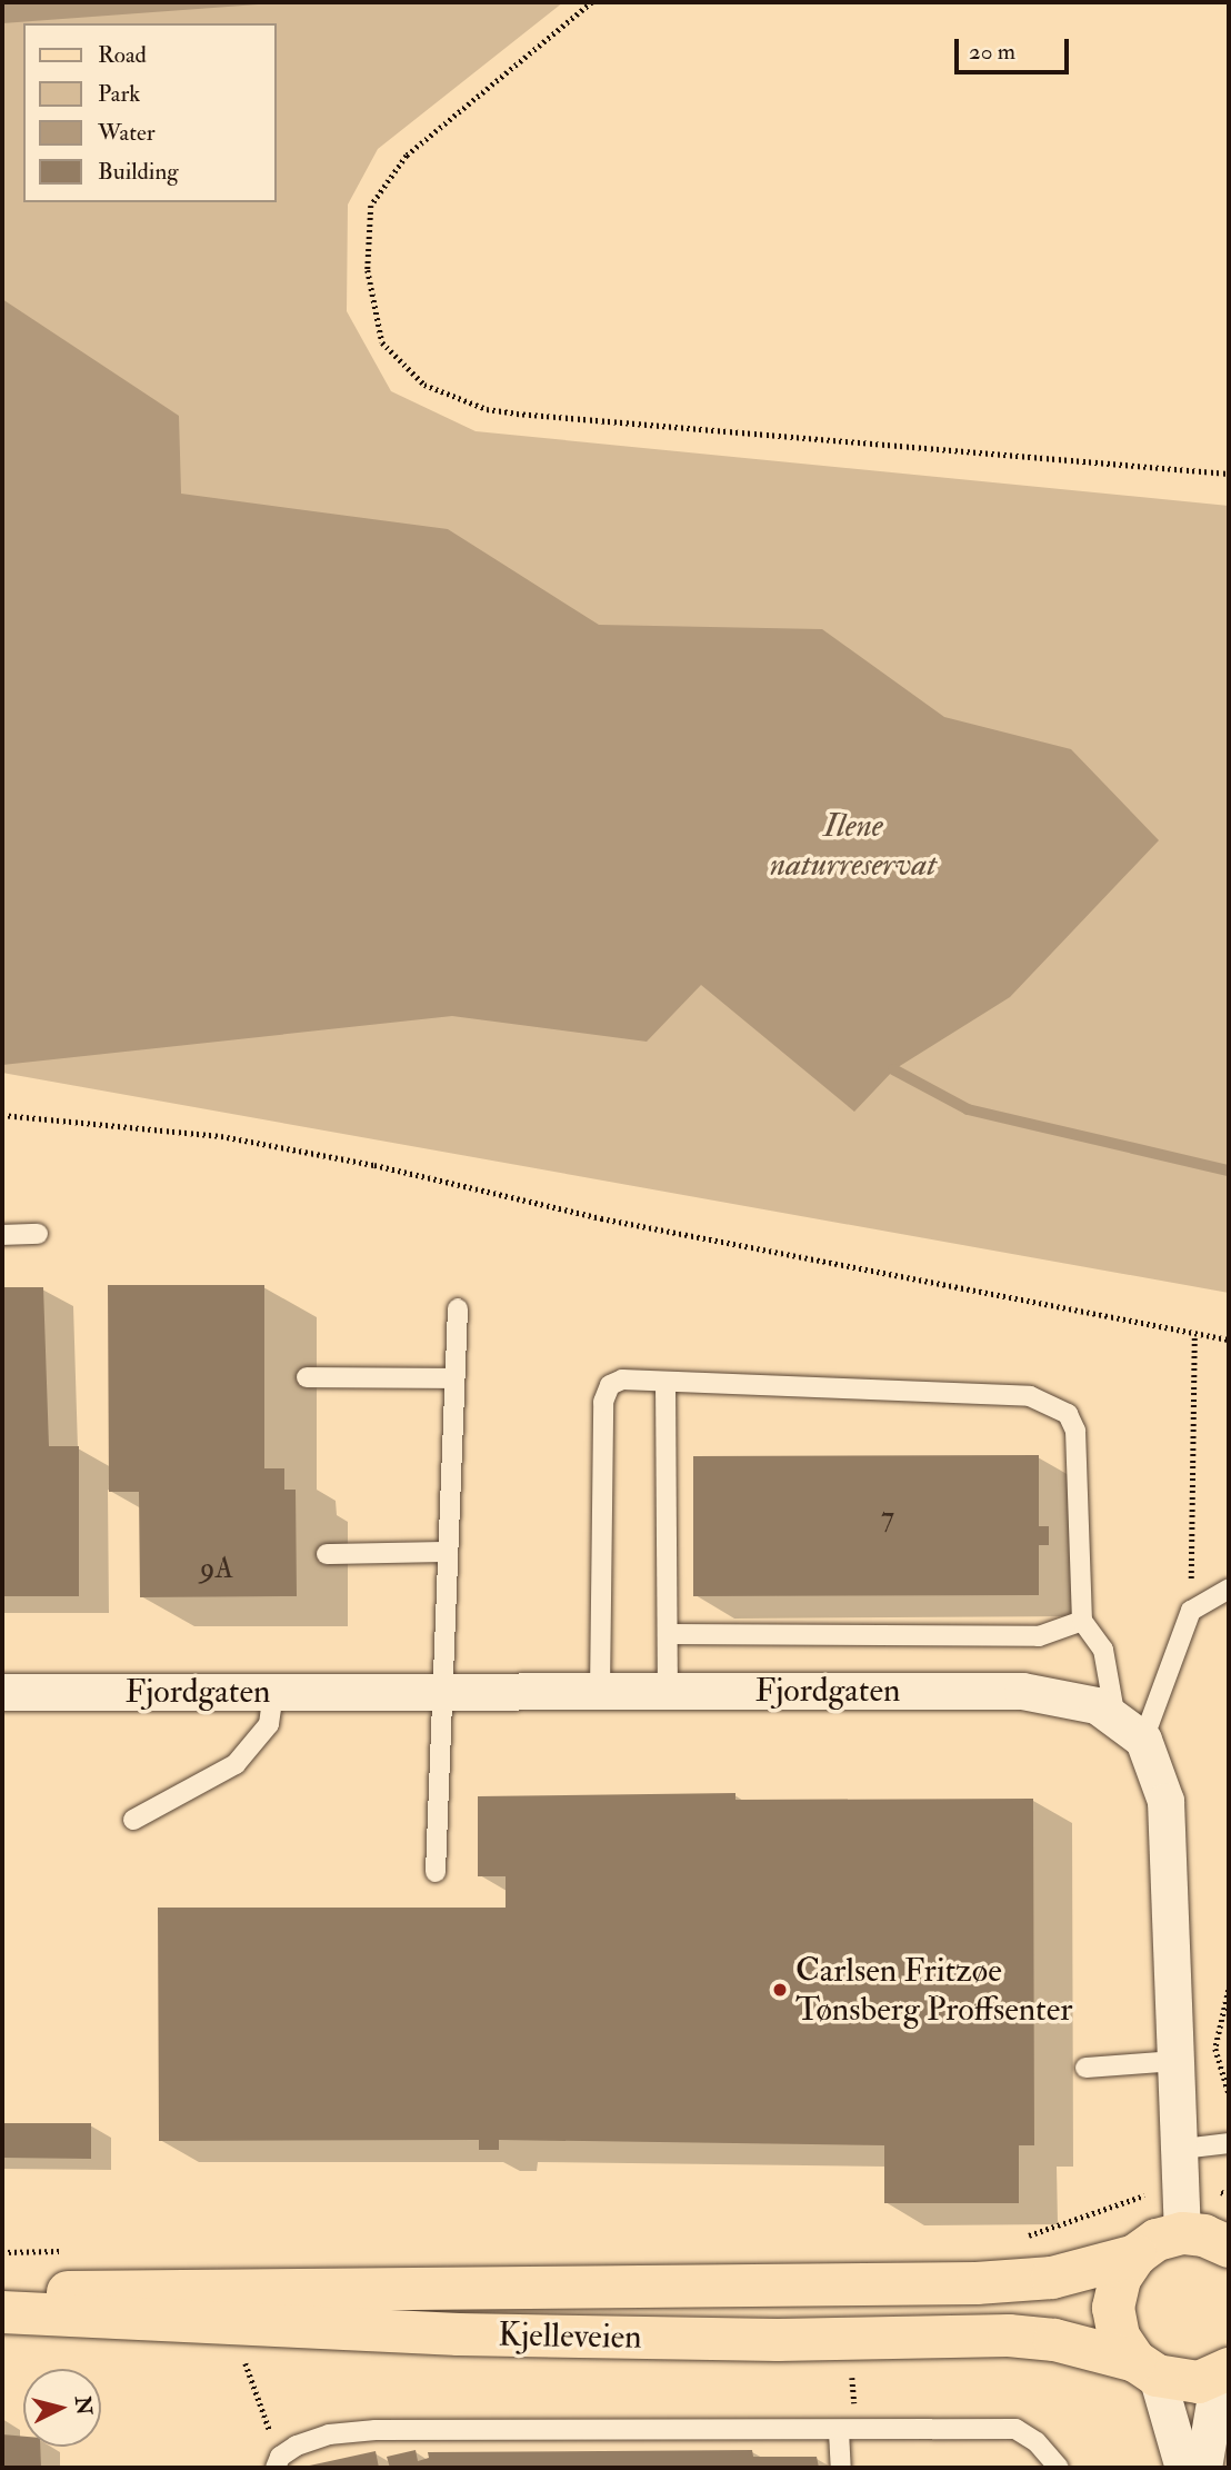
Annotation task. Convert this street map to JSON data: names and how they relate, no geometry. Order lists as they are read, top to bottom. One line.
{"streets":{"main road":["Kjelleveien"],"street":["Fjordgaten"]},"parks":["Ilene naturreservat"],"places":["Carlsen Fritzøe Tønsberg Proffsenter"],"house_numbers":["7","9A"],"legend":["Road","Park","Water","Building"],"scale_bar":"20 m","north":"right"}
